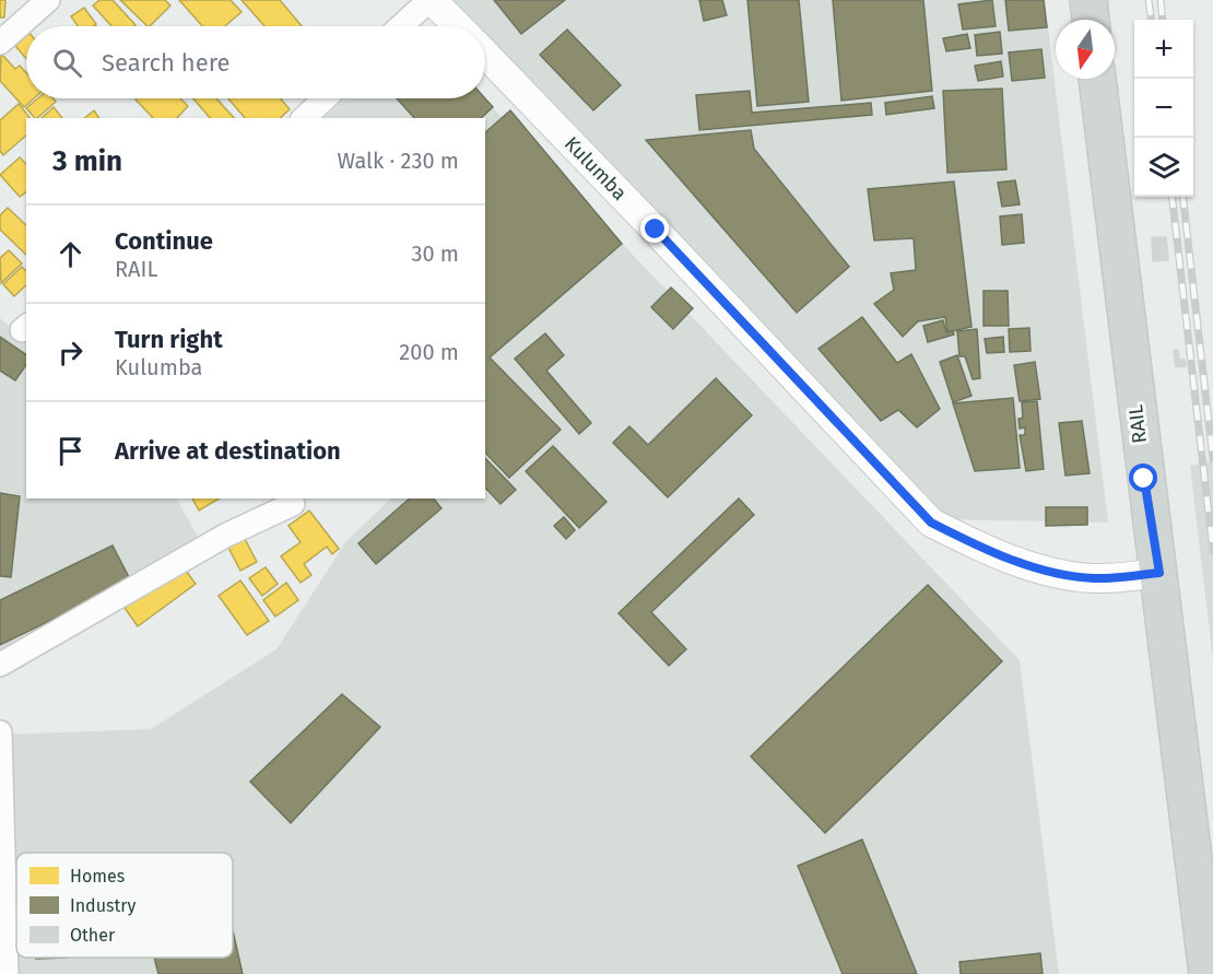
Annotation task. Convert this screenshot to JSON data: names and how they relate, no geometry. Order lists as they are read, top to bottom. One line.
{"streets":{"main road":["RAIL"],"street":["Kulumba"]},"crossings":[["Kulumba","RAIL"]],"legend":["Homes","Industry","Other"],"north":"bottom","page":{"map_buttons":["+","−"],"search":"Search here","heading":["3 min","Walk · 230 m"],"list":[["Continue","RAIL","30 m"],["Turn right","Kulumba","200 m"],"Arrive at destination"]}}
